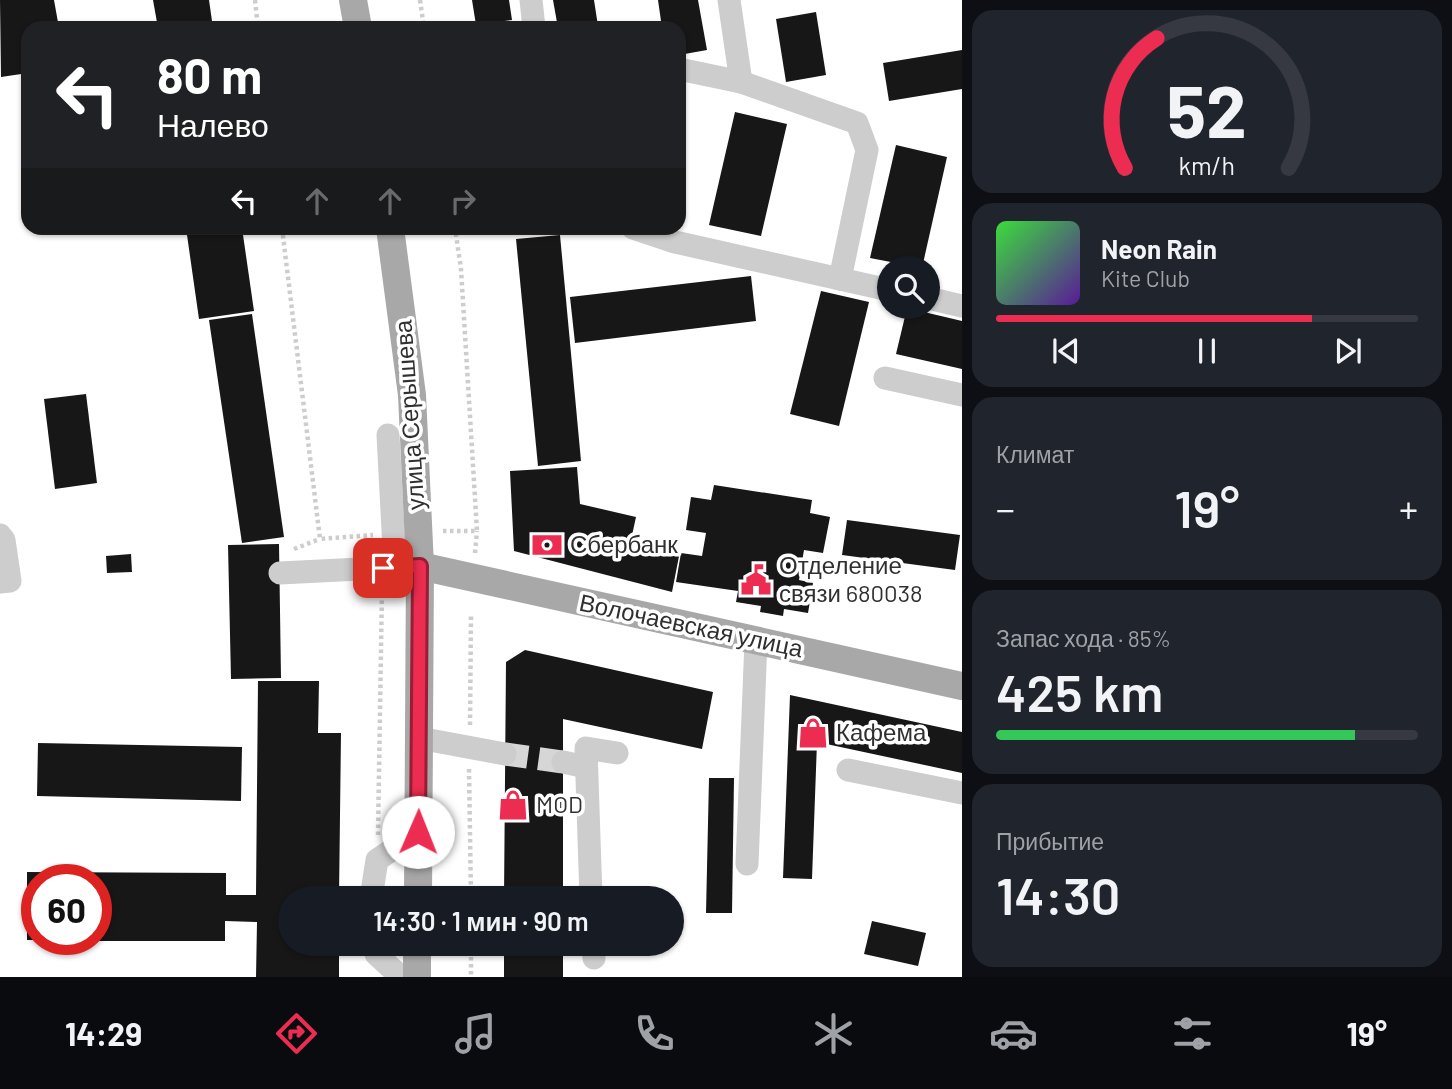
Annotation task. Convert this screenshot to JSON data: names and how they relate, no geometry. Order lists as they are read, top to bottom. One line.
{"streets":{"main road":["улица Серышева","Волочаевская улица"]},"crossings":[["улица Серышева","Волочаевская улица"]],"places":{"bank":["Сбербанк"],"public building":["Отделение связи 680038"],"shop":["Кафема","MOD"]},"page":{"turn":["80 m","Налево"],"song":["Neon Rain","Kite Club"],"tile":["Климат",["Запас хода · 85%","425 km"],["Прибытие","14:30"]],"heat":["−","19°","+"],"limit":"60","trip":"14:30 · 1 мин · 90 m","tabs":["14:29","19°"],"gauge":["52","km/h"]}}
